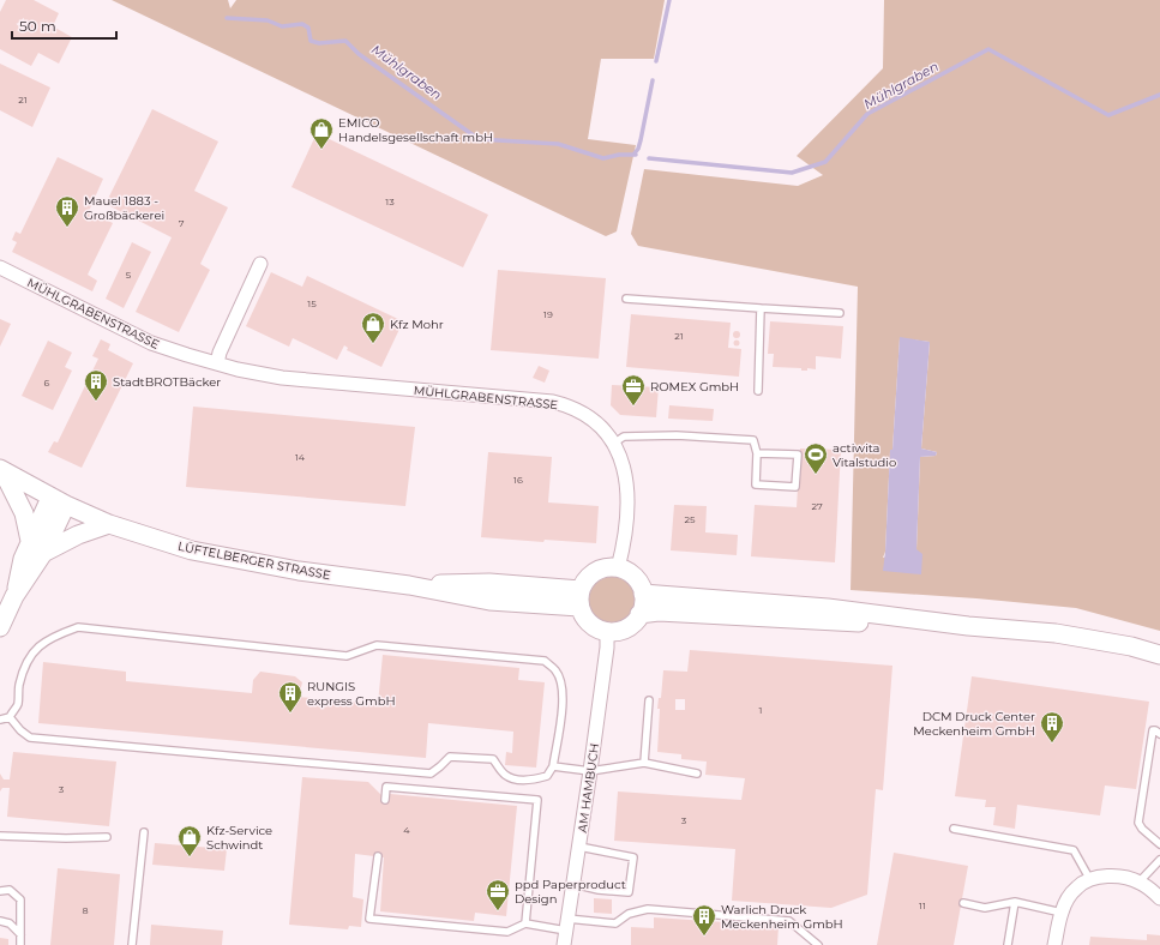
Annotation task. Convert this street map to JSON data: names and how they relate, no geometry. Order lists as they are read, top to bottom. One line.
{"streets":{"main road":["LÜFTELBERGER STRASSE"],"street":["MÜHLGRABENSTRASSE","AM HAMBUCH"]},"crossings":[["MÜHLGRABENSTRASSE","LÜFTELBERGER STRASSE"],["MÜHLGRABENSTRASSE","AM HAMBUCH"],["LÜFTELBERGER STRASSE","AM HAMBUCH"]],"water":["Mühlgraben"],"places":{"shop":["EMICO Handelsgesellschaft mbH","Kfz Mohr","Kfz-Service Schwindt"],"building":["Mauel 1883 - Großbäckerei","StadtBROTBäcker","RUNGIS express GmbH","DCM Druck Center Meckenheim GmbH","Warlich Druck Meckenheim GmbH"],"office":["ROMEX GmbH","ppd Paperproduct Design"],"sports":["actiwita Vitalstudio"]},"house_numbers":["21","13","7","5","15","19","21","6","14","16","27","25","1","3","3","4","11","8"],"scale_bar":"50 m"}
